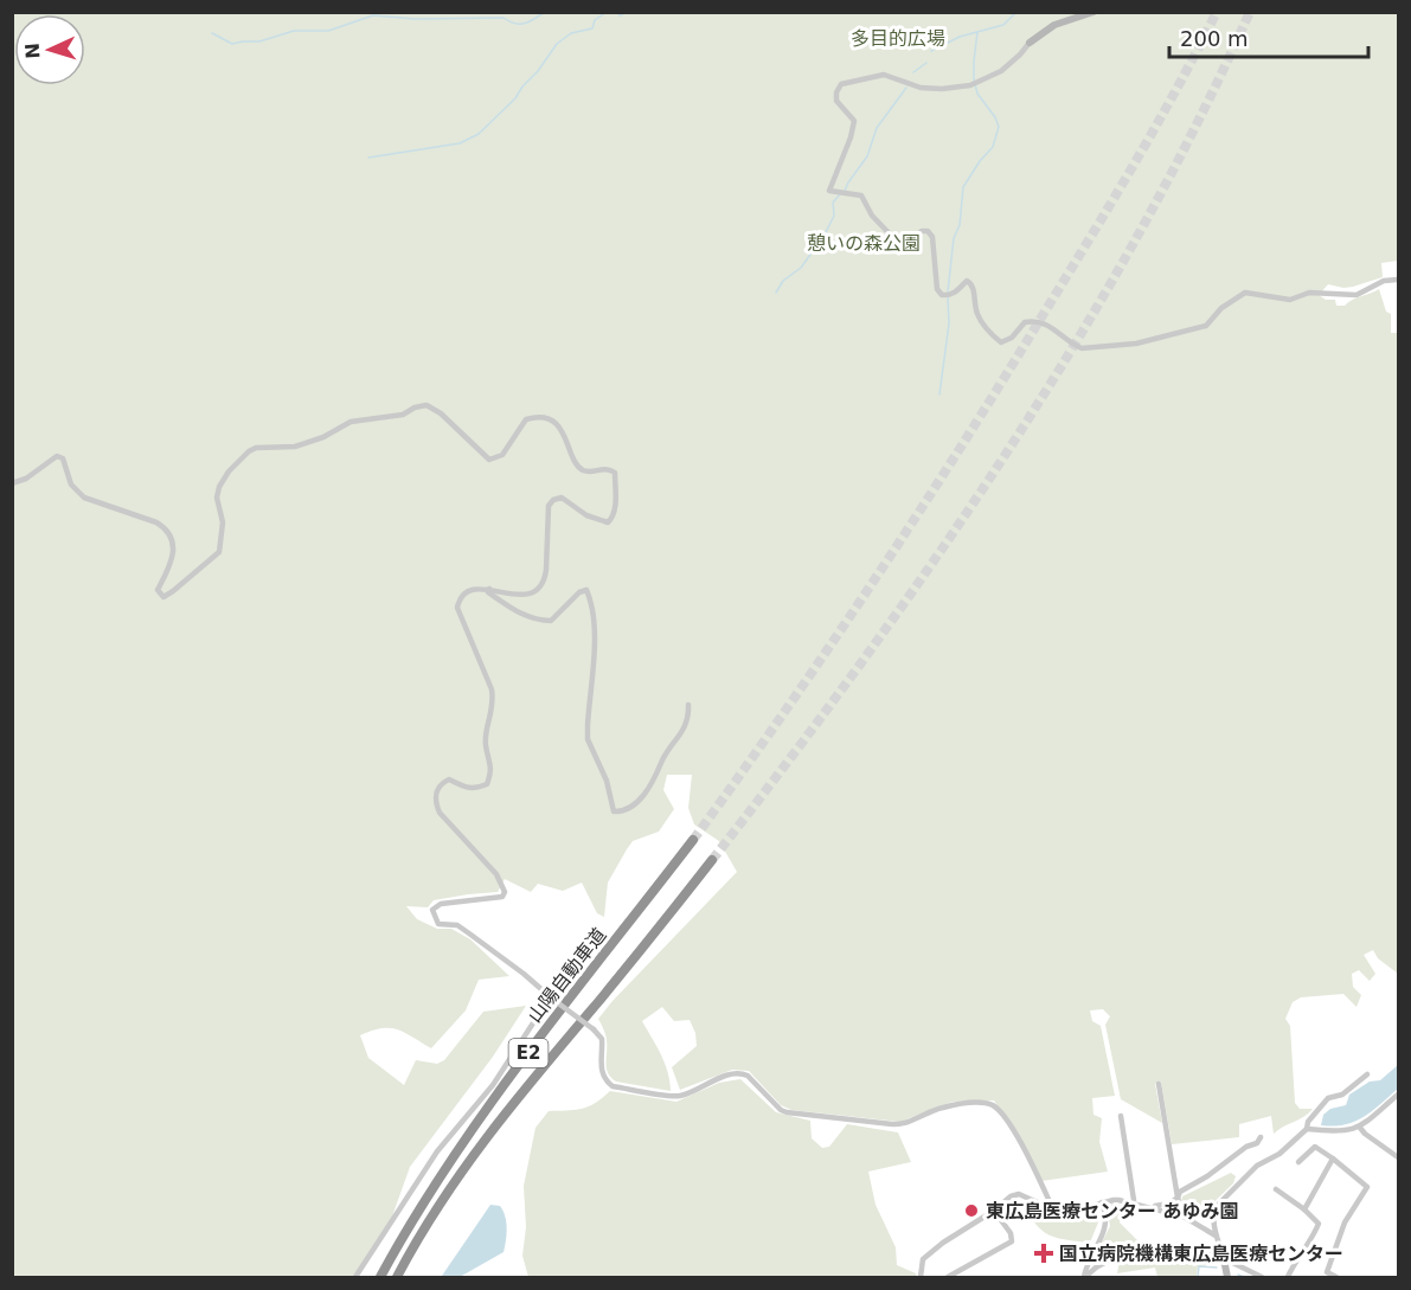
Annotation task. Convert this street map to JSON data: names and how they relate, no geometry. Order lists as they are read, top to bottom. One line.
{"streets":{"highway":["山陽自動車道","E2"]},"parks":["多目的広場","憩いの森公園"],"places":{"other":["東広島医療センター あゆみ園"],"health":["国立病院機構東広島医療センター"]},"scale_bar":"200 m","north":"left"}
